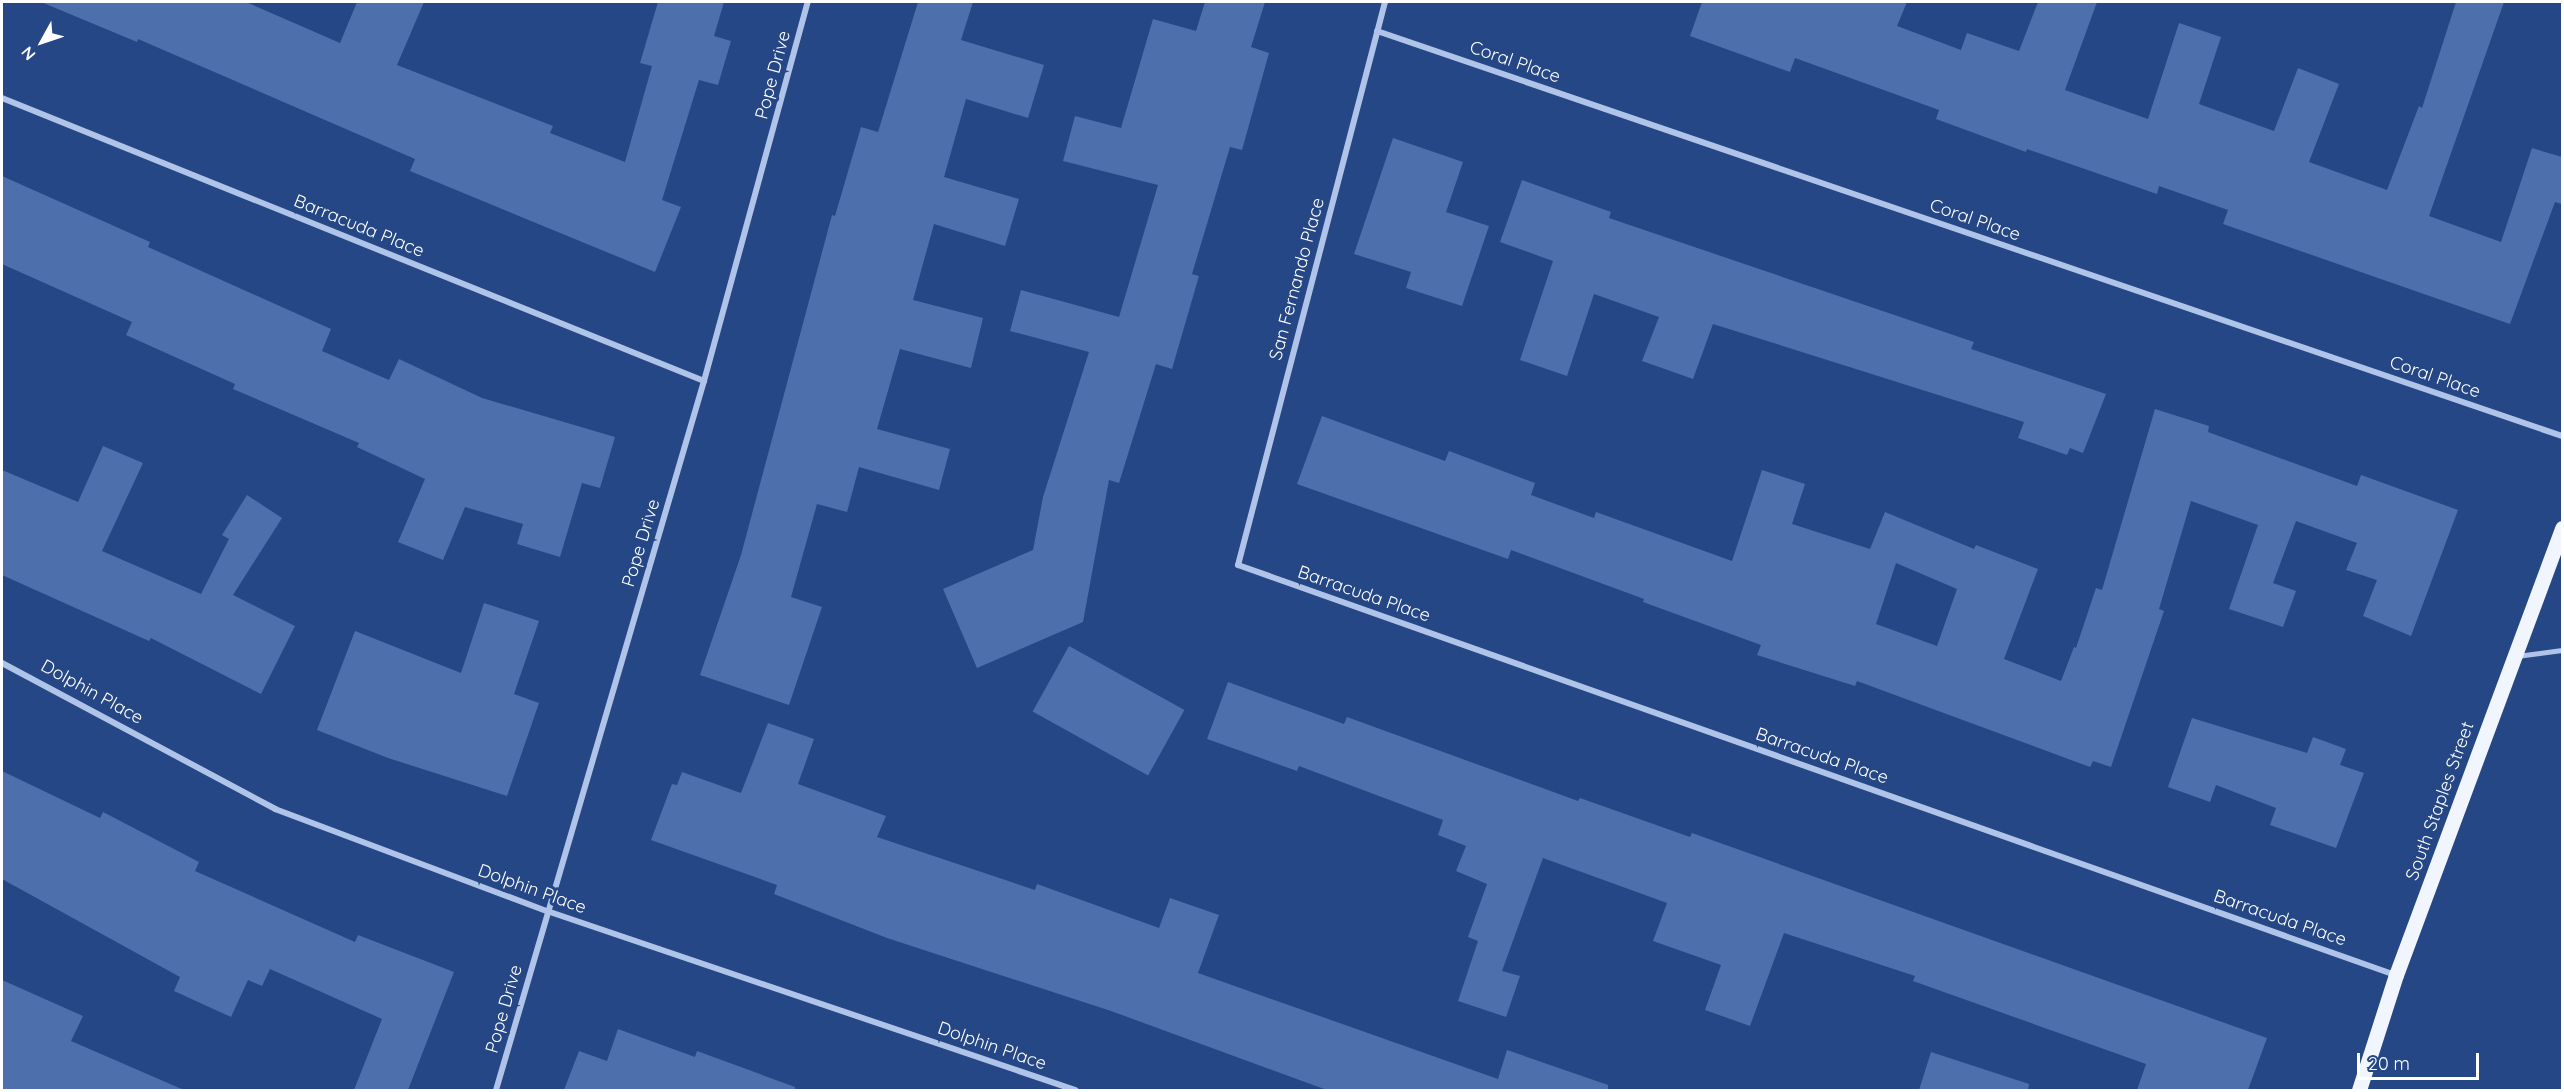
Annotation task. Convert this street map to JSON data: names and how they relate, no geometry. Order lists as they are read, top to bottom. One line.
{"streets":{"main road":["South Staples Street"],"street":["Coral Place","Pope Drive","Barracuda Place","San Fernando Place","Dolphin Place"]},"crossings":[["Coral Place","San Fernando Place"],["Pope Drive","Barracuda Place"],["Pope Drive","Dolphin Place"],["Barracuda Place","San Fernando Place"],["Barracuda Place","South Staples Street"]],"scale_bar":"20 m","north":"bottom left"}
